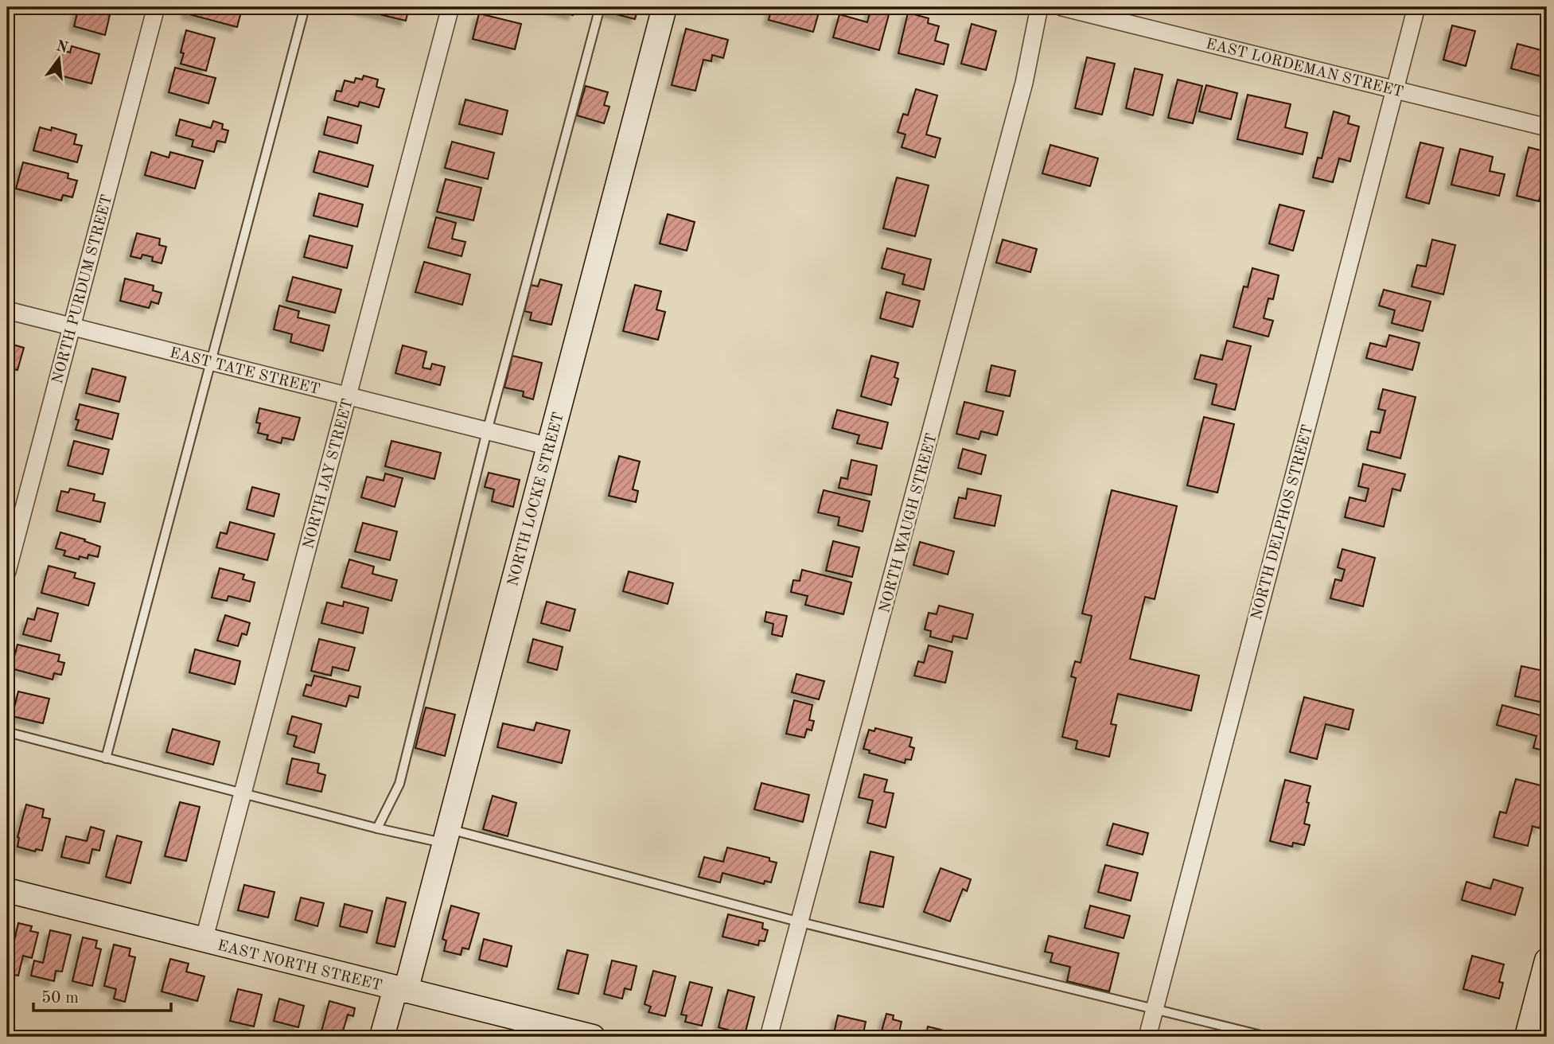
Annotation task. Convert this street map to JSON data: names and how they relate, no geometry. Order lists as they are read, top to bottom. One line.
{"streets":{"street":["EAST LORDEMAN STREET","NORTH PURDUM STREET","EAST TATE STREET","NORTH JAY STREET","NORTH LOCKE STREET","NORTH DELPHOS STREET","NORTH WAUGH STREET","EAST NORTH STREET"]},"crossings":[["EAST LORDEMAN STREET","NORTH DELPHOS STREET"],["NORTH PURDUM STREET","EAST TATE STREET"],["EAST TATE STREET","NORTH JAY STREET"],["EAST TATE STREET","NORTH LOCKE STREET"],["NORTH JAY STREET","EAST NORTH STREET"],["NORTH LOCKE STREET","EAST NORTH STREET"]],"scale_bar":"50 m","north":"top"}
